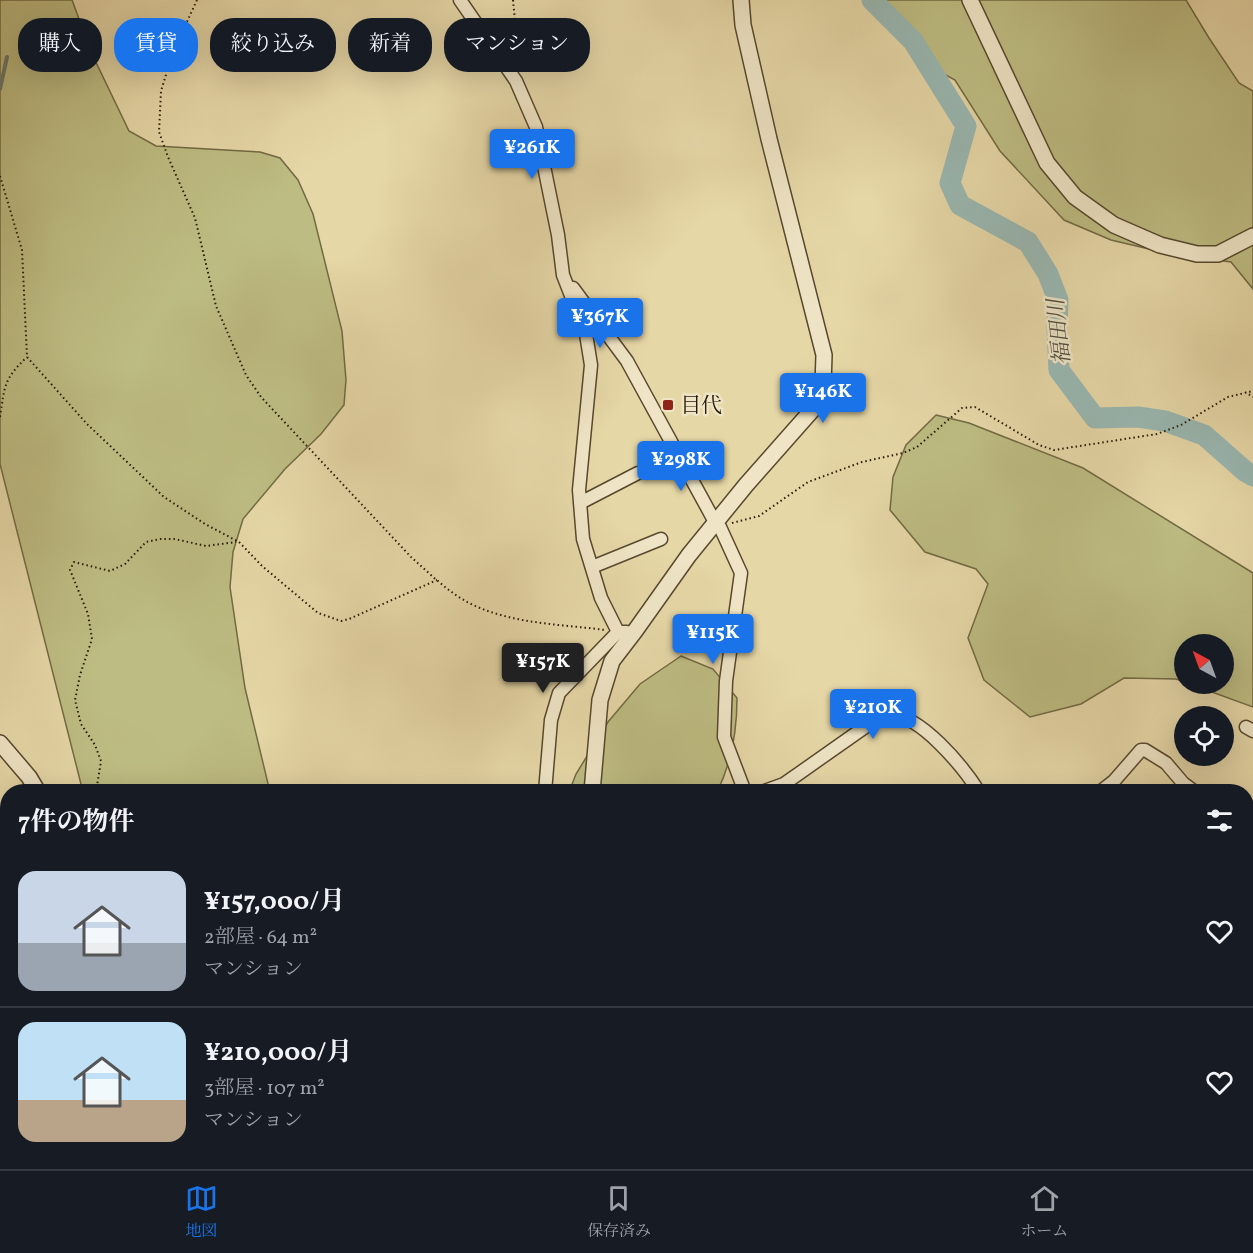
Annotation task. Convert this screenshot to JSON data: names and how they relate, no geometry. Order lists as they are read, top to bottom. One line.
{"water":["福田川"],"places":{"transit":["目代"]},"north":"top left","page":{"chip":["購入","賃貸","絞り込み","新着","マンション"],"price":["¥261K","¥367K","¥146K","¥298K","¥115K","¥157K","¥210K"],"heading":"7件の物件","list":[{"name":"¥157,000/月","note":"2部屋 · 64 m² · マンション"},{"name":"¥210,000/月","note":"3部屋 · 107 m² · マンション"}],"tabs":["地図","保存済み","ホーム"]}}
